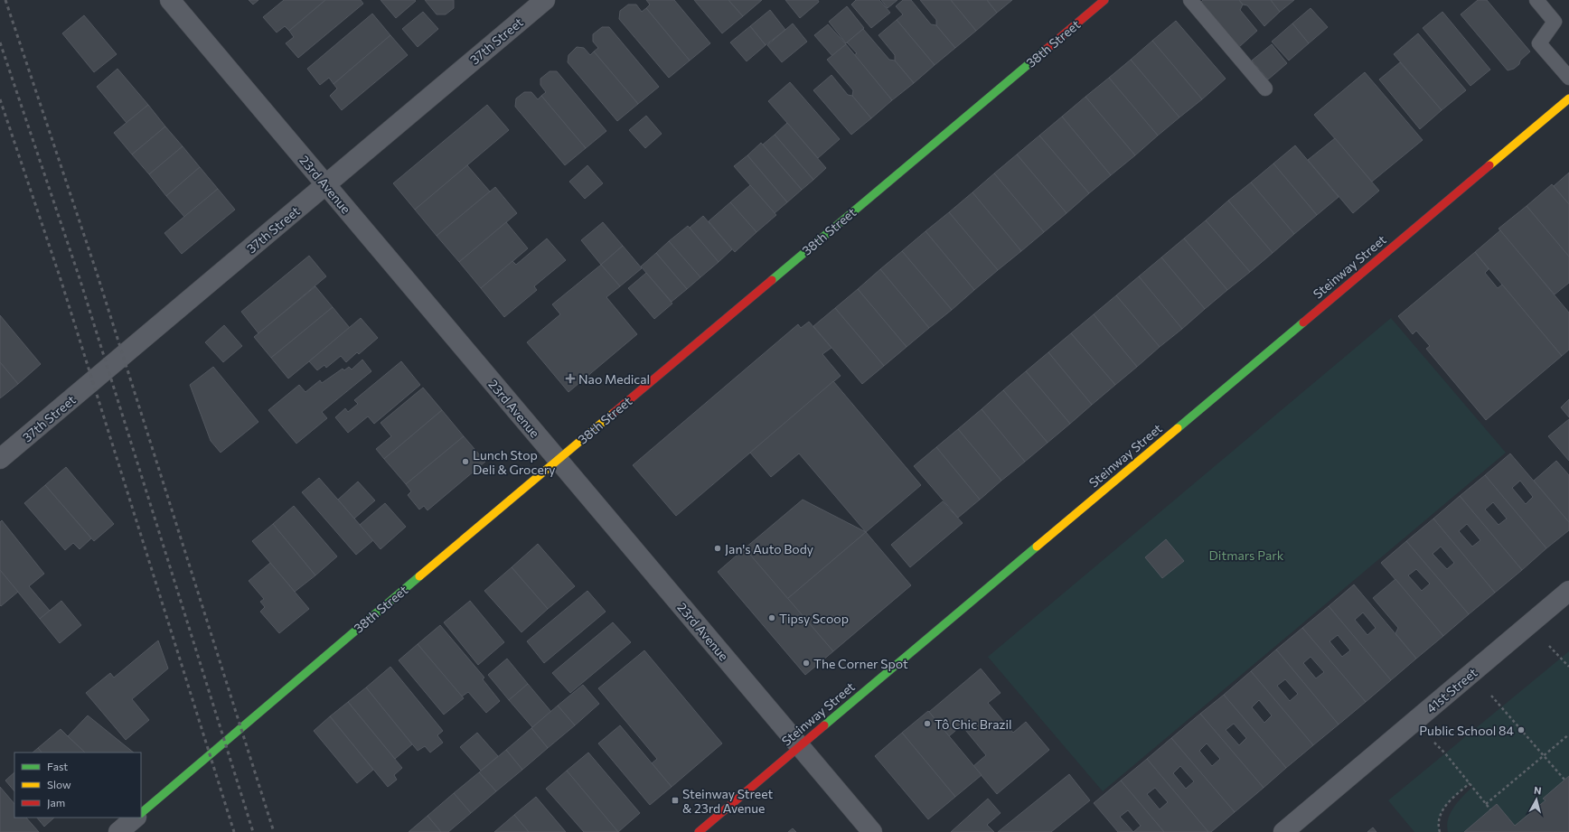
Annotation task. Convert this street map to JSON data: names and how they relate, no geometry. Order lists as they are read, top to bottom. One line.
{"streets":{"street":["37th Street","38th Street","23rd Avenue","Steinway Street","41st Street"]},"crossings":[["37th Street","23rd Avenue"],["38th Street","23rd Avenue"],["23rd Avenue","Steinway Street"]],"parks":["Ditmars Park"],"places":{"health":["Nao Medical"],"other":["Lunch Stop Deli & Grocery","Jan's Auto Body","Tipsy Scoop","The Corner Spot","Tô Chic Brazil","Public School 84"],"transit":["Steinway Street & 23rd Avenue"]},"legend":["Fast","Slow","Jam"],"north":"top"}
